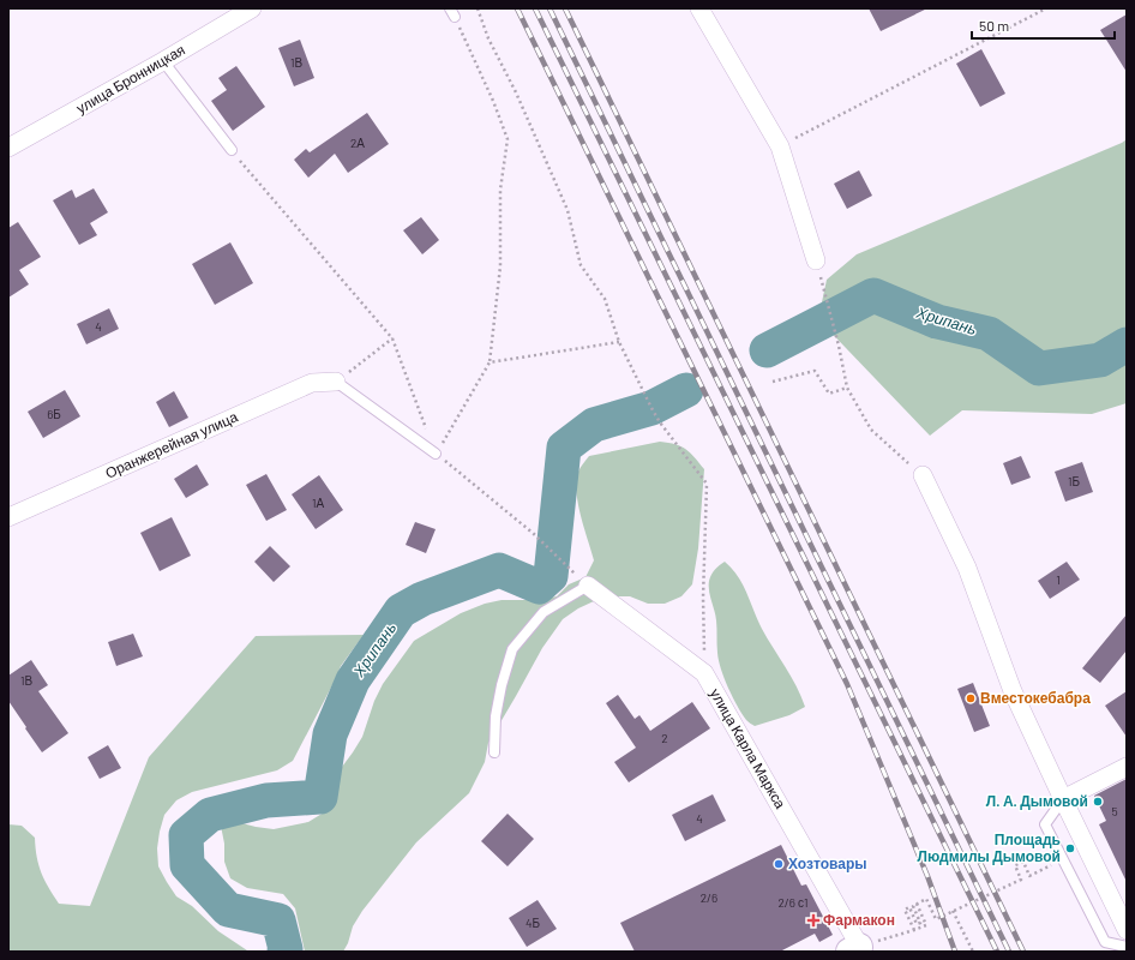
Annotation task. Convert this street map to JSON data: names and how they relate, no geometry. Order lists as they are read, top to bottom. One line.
{"streets":{"street":["улица Бронницкая","Оранжерейная улица","улица Карла Маркса"]},"water":["Хрипань"],"places":{"other":["Вместокебабра","Л. А. Дымовой","Площадь Людмилы Дымовой","Хозтовары"],"health":["Фармакон"]},"house_numbers":["1В","2А","4","6Б","1Б","1А","1","1В","2","5","4","2/6","2/6 с1","4Б"],"scale_bar":"50 m"}
